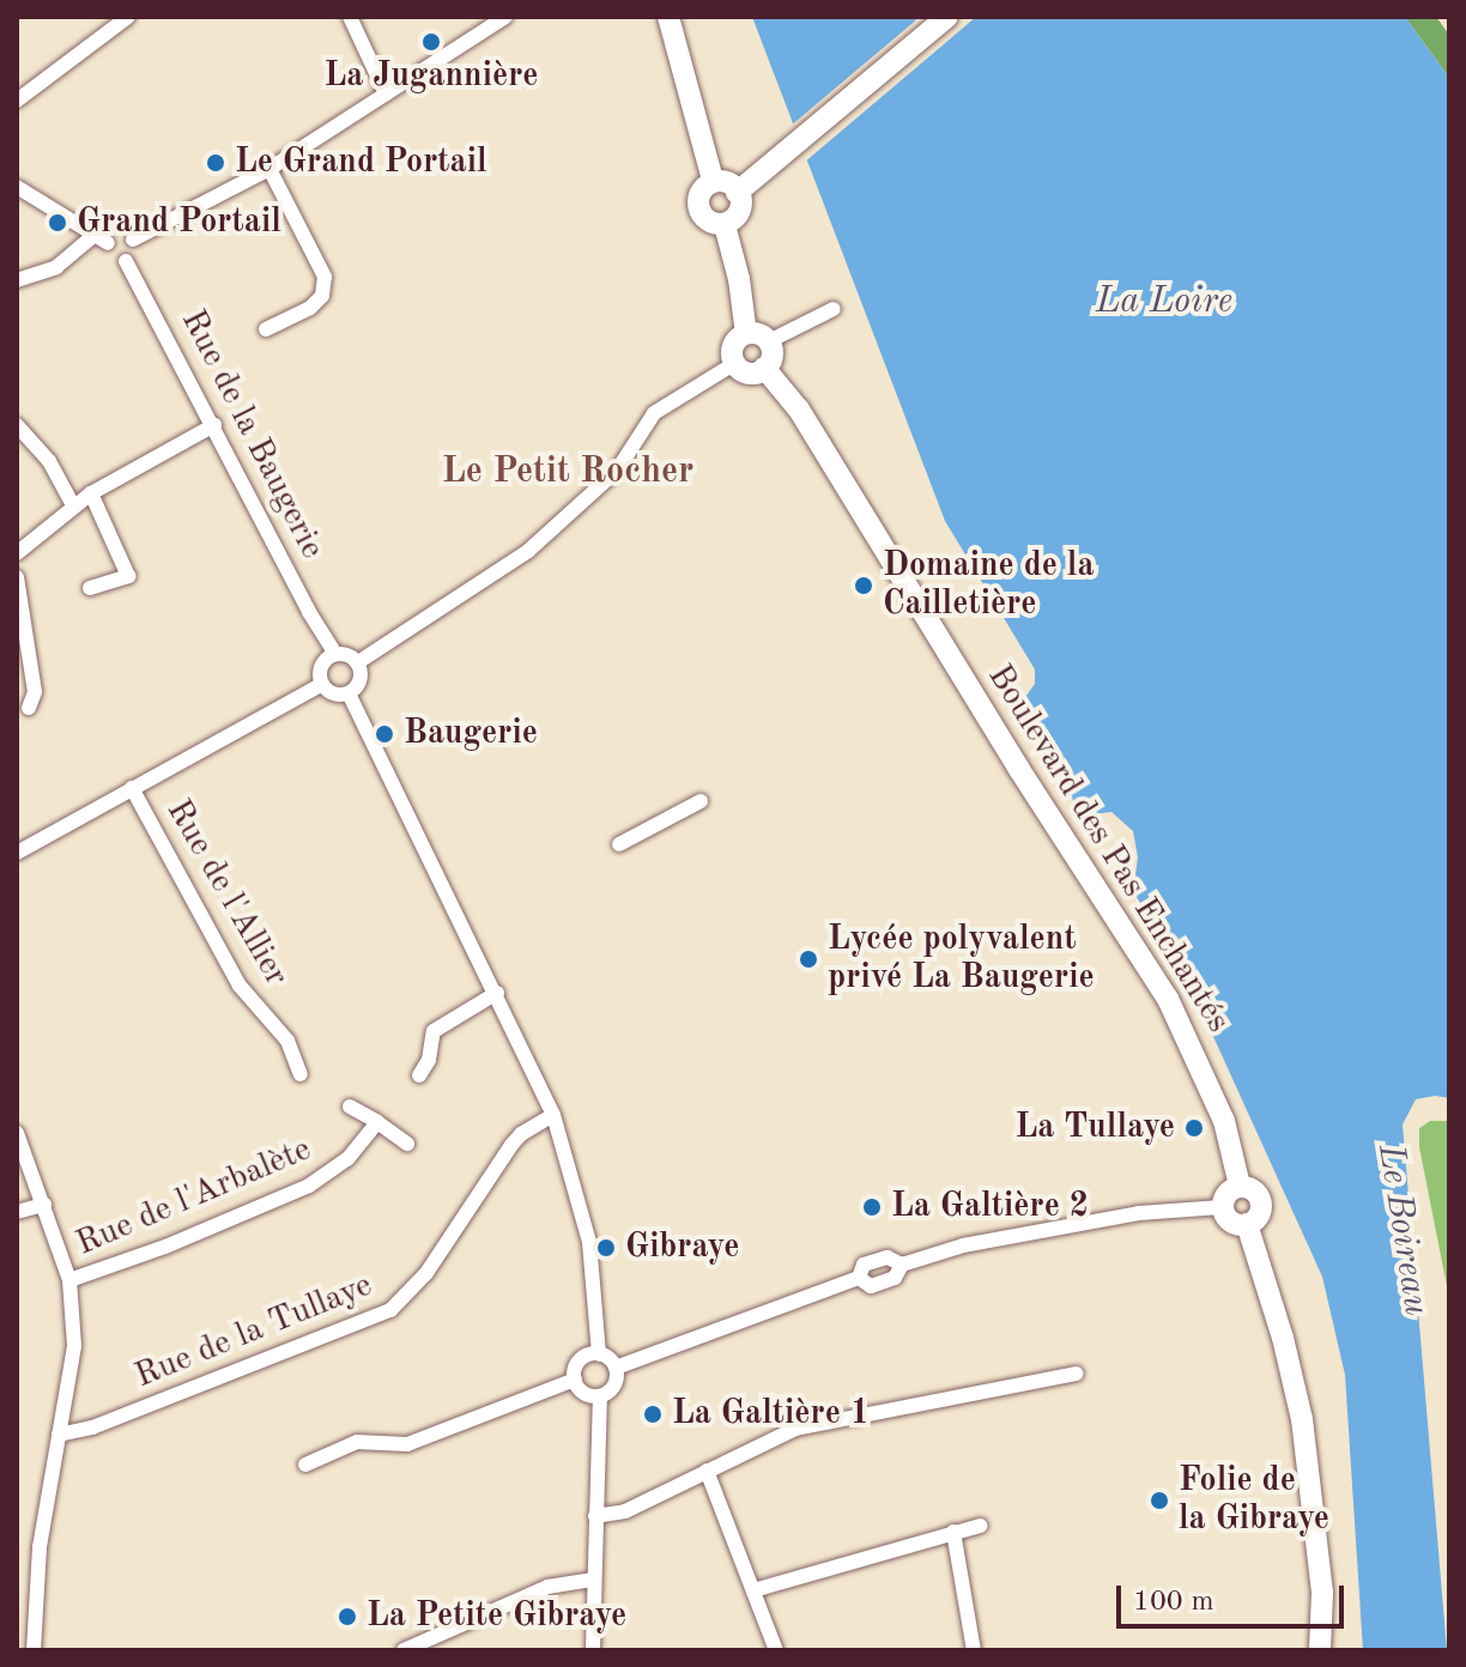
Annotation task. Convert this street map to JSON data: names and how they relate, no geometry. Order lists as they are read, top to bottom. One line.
{"streets":{"main road":["Boulevard des Pas Enchantés"],"street":["Rue de la Baugerie","Rue de l'Allier","Rue de l'Arbalète","Rue de la Tullaye"]},"districts":["Le Petit Rocher"],"water":["La Loire","Le Boireau"],"places":["La Jugannière","Le Grand Portail","Grand Portail","Domaine de la Cailletière","Baugerie","Lycée polyvalent privé La Baugerie","La Tullaye","La Galtière 2","Gibraye","La Galtière 1","Folie de la Gibraye","La Petite Gibraye"],"scale_bar":"100 m"}
